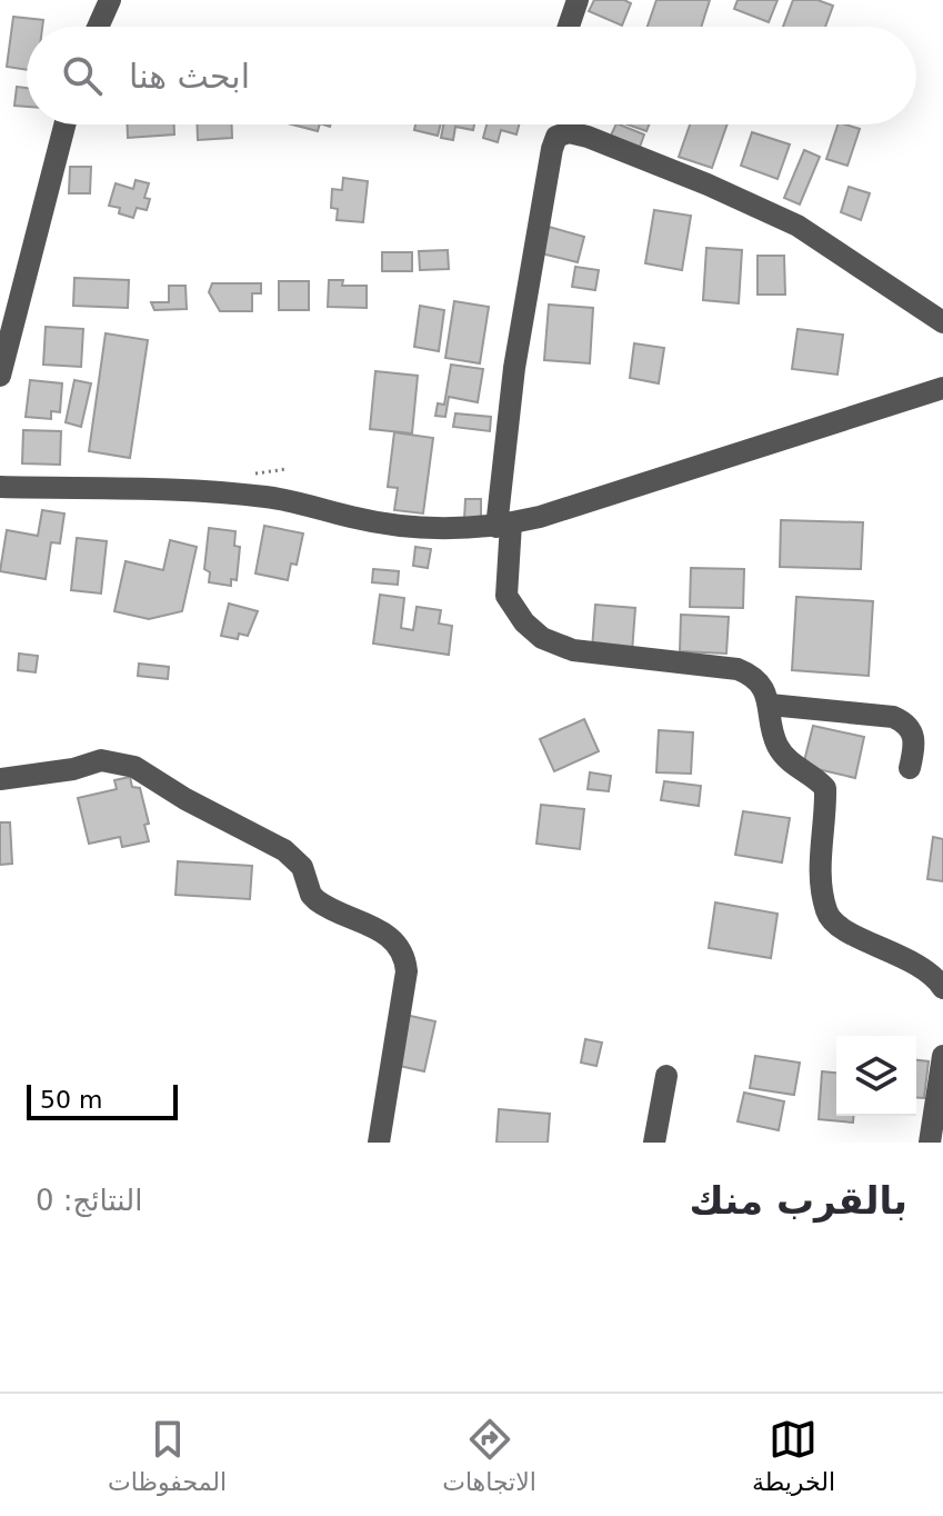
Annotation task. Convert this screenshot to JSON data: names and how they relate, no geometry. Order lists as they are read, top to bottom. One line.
{"scale_bar":"50 m","page":{"search":"ابحث هنا","scale":"50 m","heading":["بالقرب منك","النتائج: 0"],"nav":["الخريطة","الاتجاهات","المحفوظات"]}}
